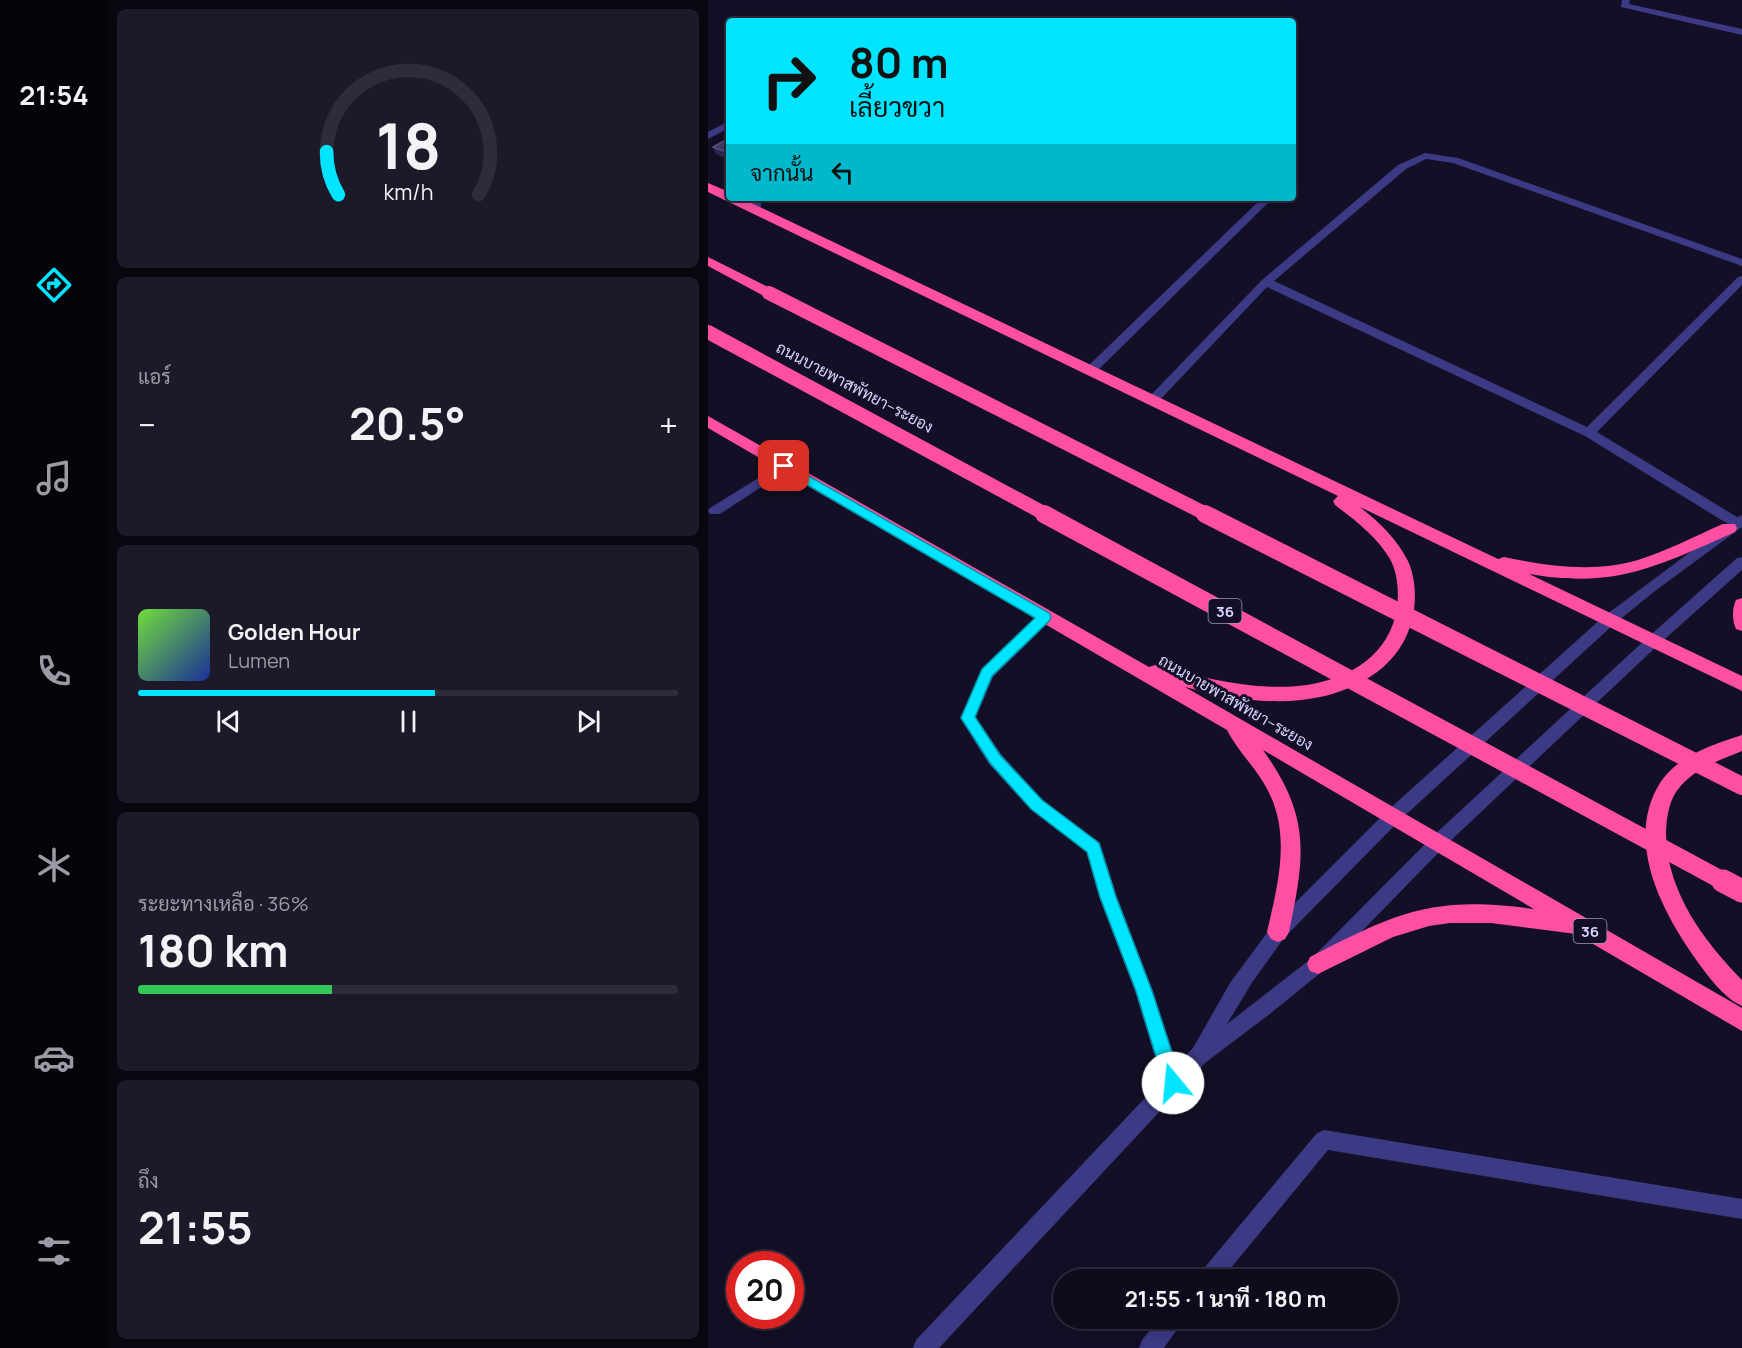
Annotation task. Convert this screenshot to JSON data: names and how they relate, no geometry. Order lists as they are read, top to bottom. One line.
{"streets":{"highway":["ถนนบายพาสพัทยา–ระยอง","36"]},"page":{"tabs":"21:54","turn":["80 m","เลี้ยวขวา"],"then":"จากนั้น","tile":["แอร์",["ระยะทางเหลือ · 36%","180 km"],["ถึง","21:55"]],"heat":["−","20.5°","+"],"song":["Golden Hour","Lumen"],"limit":"20","trip":"21:55 · 1 นาที · 180 m","gauge":["18","km/h"]}}
